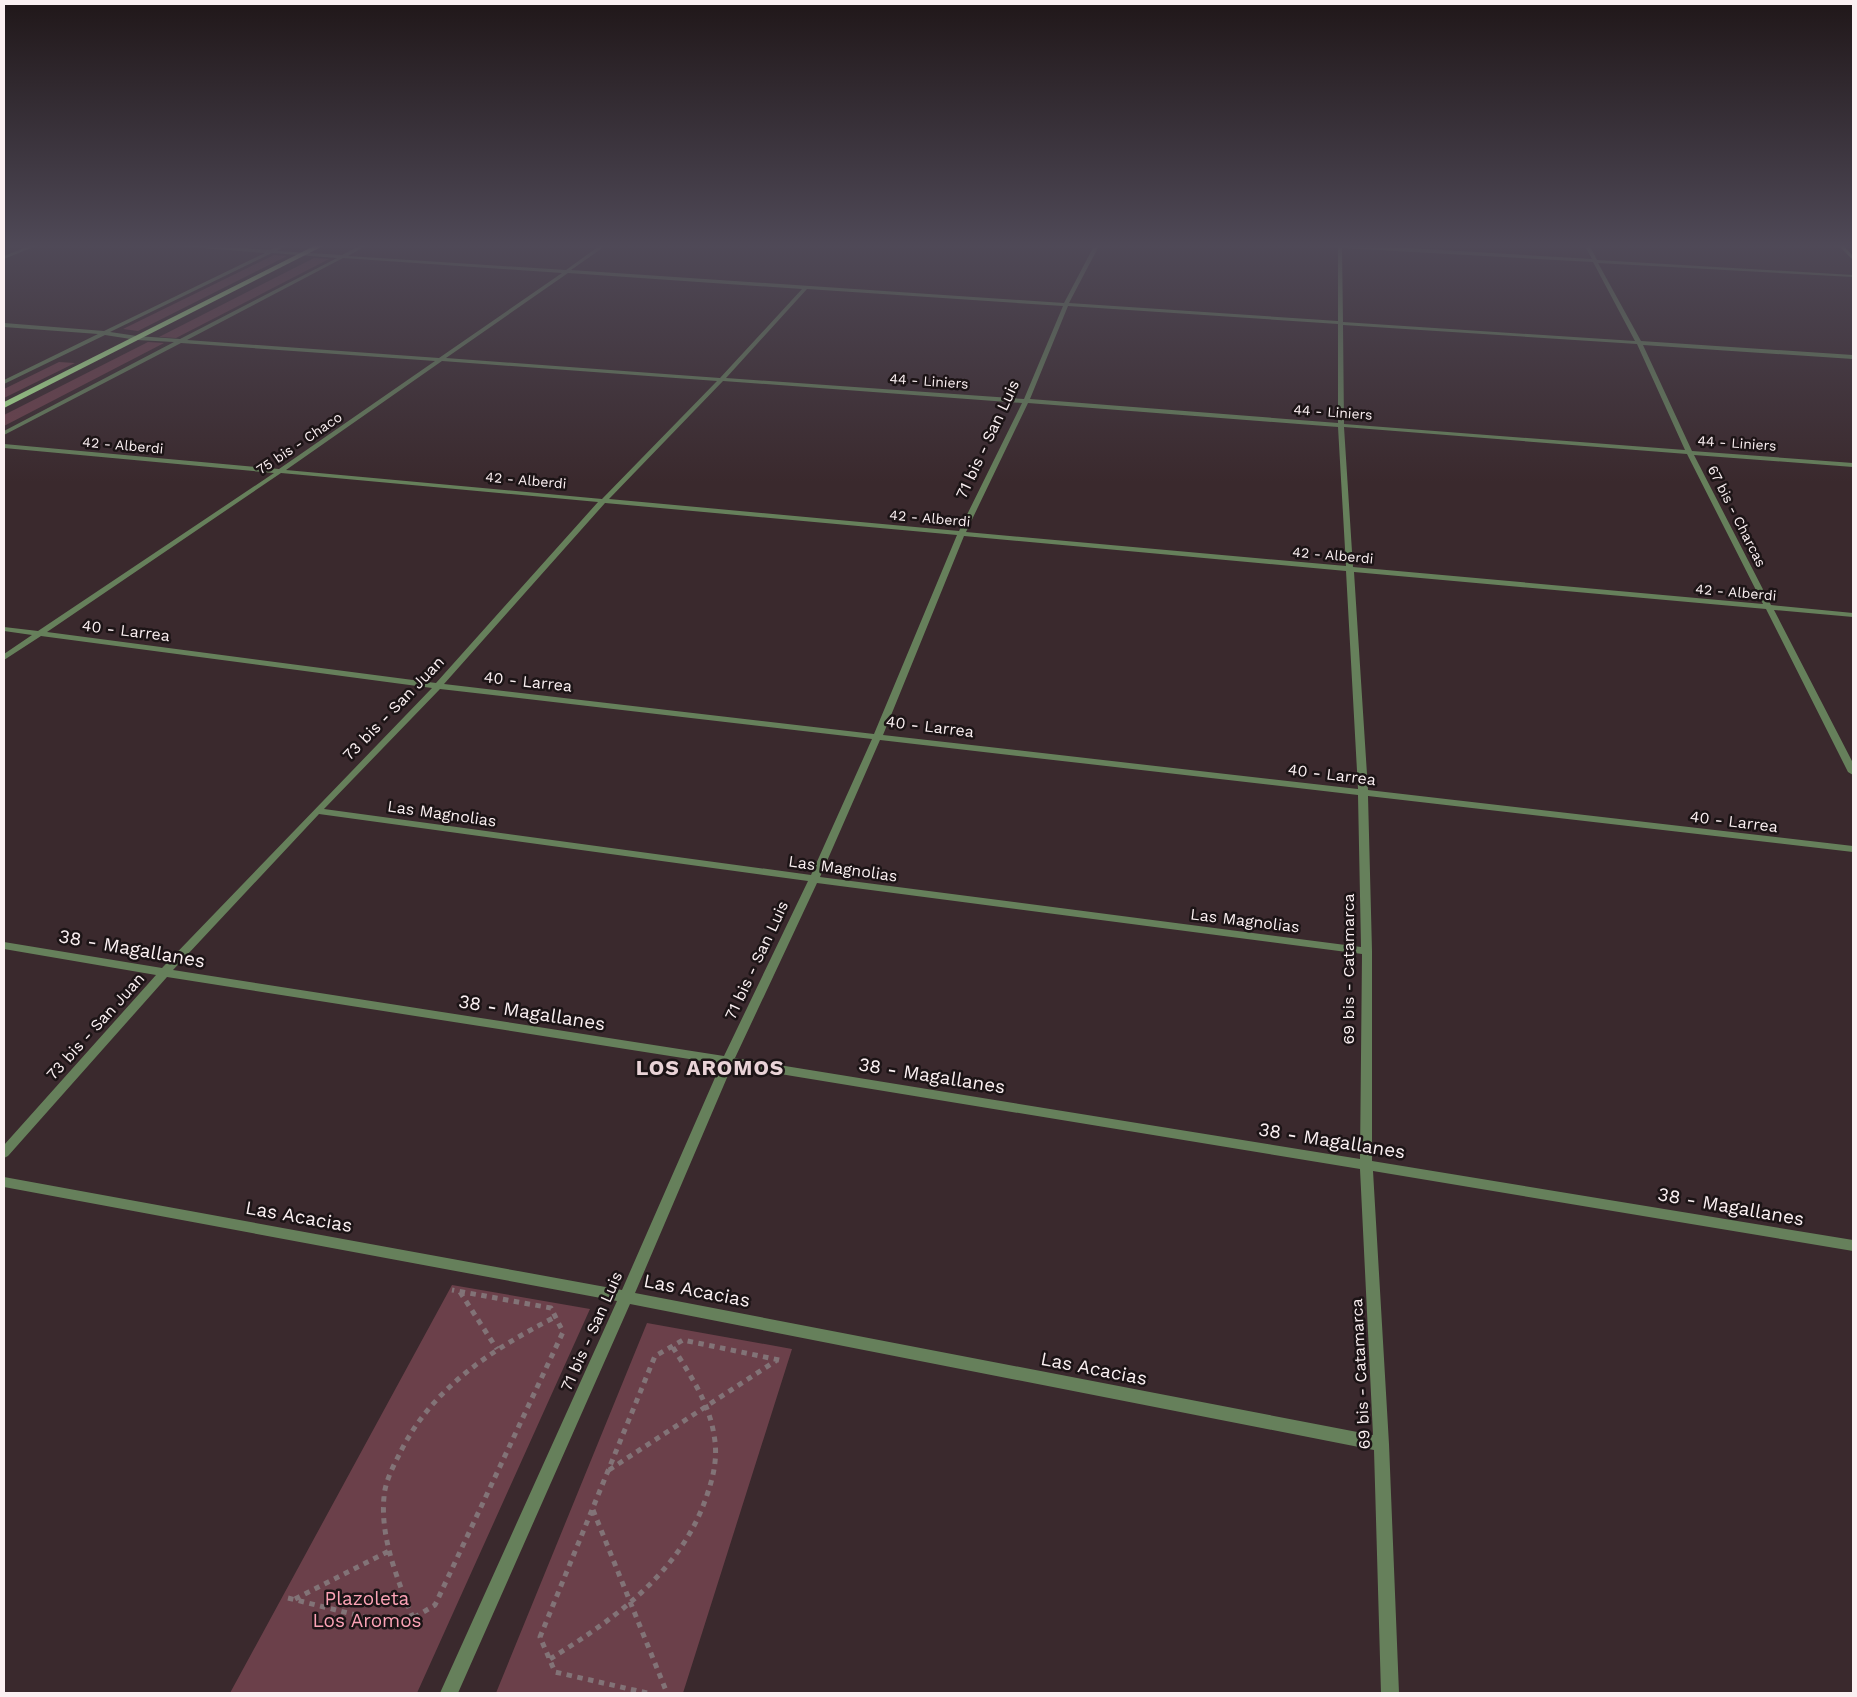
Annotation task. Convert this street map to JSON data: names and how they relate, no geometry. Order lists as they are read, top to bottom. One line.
{"streets":{"street":["44 - Liniers","71 bis - San Luis","75 bis - Chaco","42 - Alberdi","67 bis - Charcas","40 - Larrea","73 bis - San Juan","Las Magnolias","38 - Magallanes","69 bis - Catamarca","Las Acacias"]},"crossings":[["44 - Liniers","71 bis - San Luis"],["44 - Liniers","75 bis - Chaco"],["44 - Liniers","67 bis - Charcas"],["44 - Liniers","73 bis - San Juan"],["44 - Liniers","69 bis - Catamarca"],["71 bis - San Luis","42 - Alberdi"],["71 bis - San Luis","40 - Larrea"],["71 bis - San Luis","Las Magnolias"],["71 bis - San Luis","38 - Magallanes"],["71 bis - San Luis","Las Acacias"],["75 bis - Chaco","42 - Alberdi"],["75 bis - Chaco","40 - Larrea"],["42 - Alberdi","67 bis - Charcas"],["42 - Alberdi","73 bis - San Juan"],["42 - Alberdi","69 bis - Catamarca"],["40 - Larrea","73 bis - San Juan"],["40 - Larrea","69 bis - Catamarca"],["73 bis - San Juan","Las Magnolias"],["73 bis - San Juan","38 - Magallanes"],["Las Magnolias","69 bis - Catamarca"],["38 - Magallanes","69 bis - Catamarca"],["69 bis - Catamarca","Las Acacias"]],"districts":["LOS AROMOS"],"parks":["Plazoleta Los Aromos"]}
